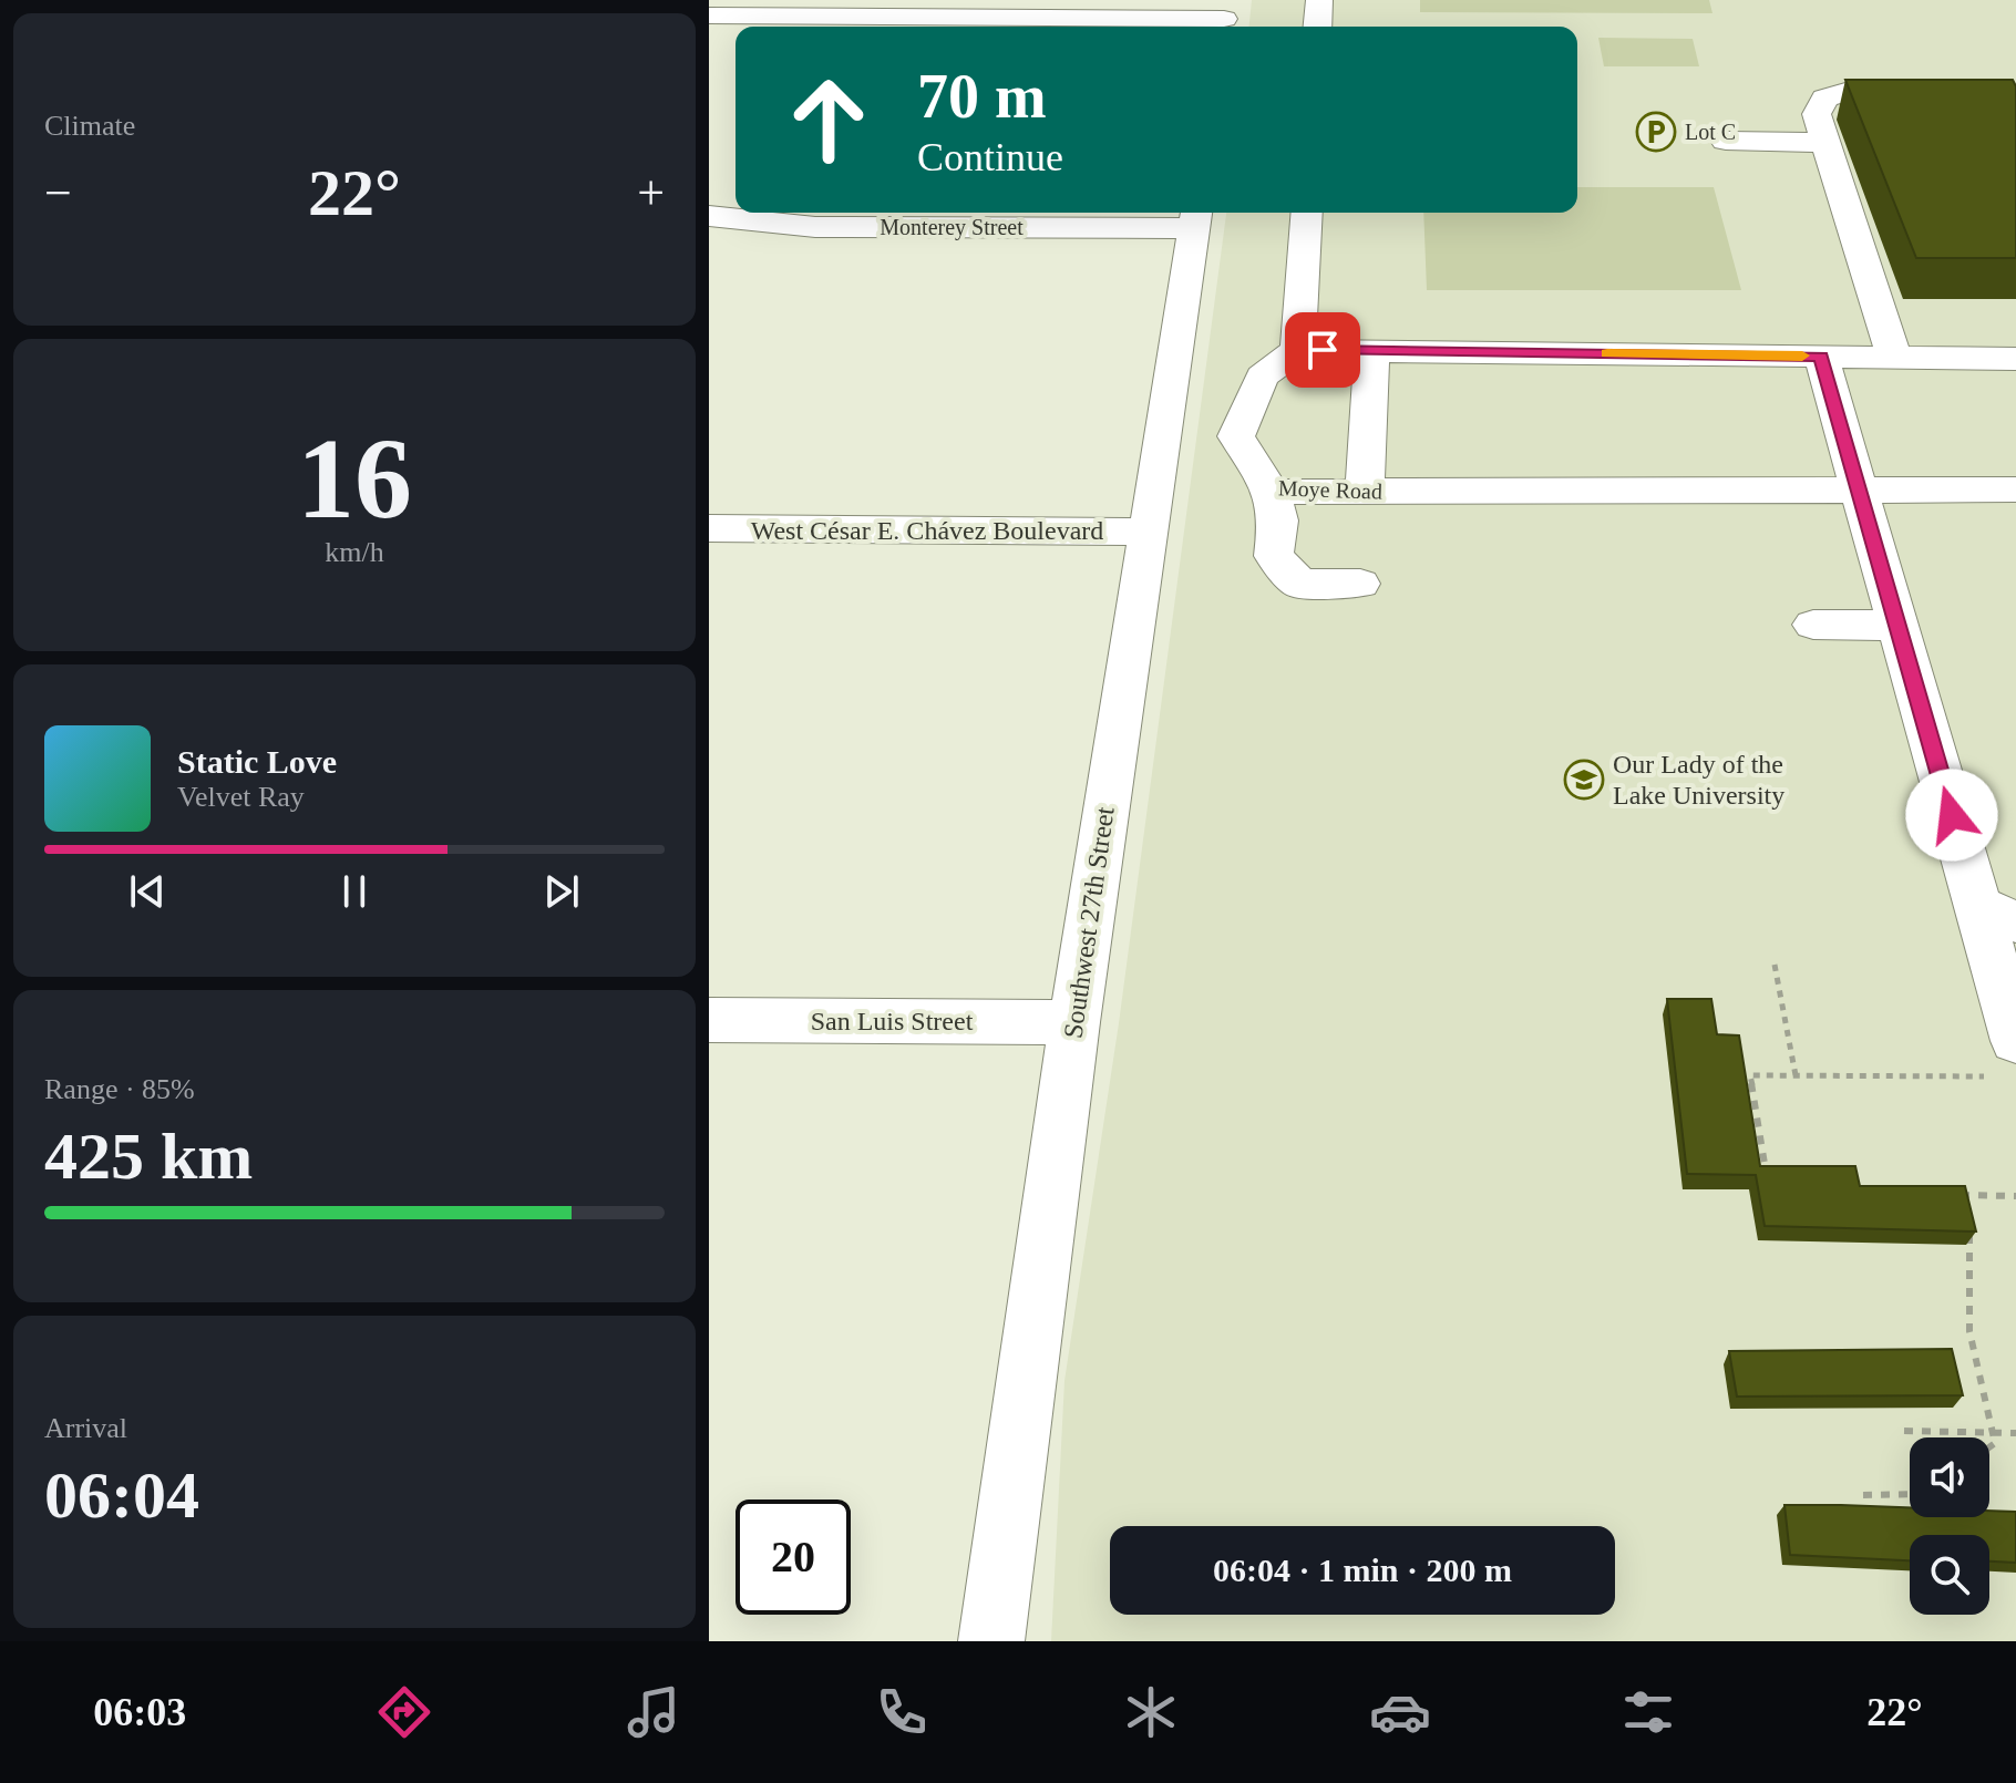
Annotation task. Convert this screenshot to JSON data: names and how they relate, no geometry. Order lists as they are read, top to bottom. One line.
{"streets":{"street":["Monterey Street","Moye Road","West César E. Chávez Boulevard","Southwest 27th Street","San Luis Street"]},"crossings":[["Monterey Street","Southwest 27th Street"],["West César E. Chávez Boulevard","Southwest 27th Street"],["Southwest 27th Street","San Luis Street"]],"places":{"parking":["Lot C"],"school or university":["Our Lady of the Lake University"]},"page":{"tile":["Climate",["16","km/h"],["Range · 85%","425 km"],["Arrival","06:04"]],"turn":["70 m","Continue"],"heat":["−","22°","+"],"song":["Static Love","Velvet Ray"],"limit":"20","trip":"06:04 · 1 min · 200 m","tabs":["06:03","22°"]}}
